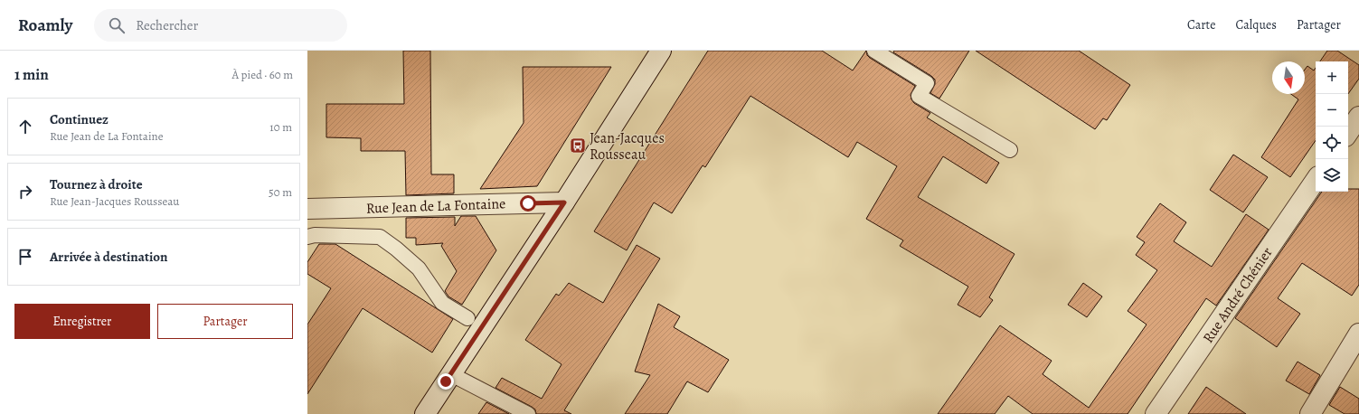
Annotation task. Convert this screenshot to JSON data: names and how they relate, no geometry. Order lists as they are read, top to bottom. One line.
{"streets":{"street":["Rue Jean de La Fontaine","Rue André Chénier"]},"places":{"bus stop":["Jean-Jacques Rousseau"]},"north":"bottom","page":{"header":"Roamly","search":"Rechercher","nav":["Carte","Calques","Partager"],"heading":["1 min","À pied · 60 m"],"map_buttons":["+","−"],"list":[["Continuez","Rue Jean de La Fontaine","10 m"],["Tournez à droite","Rue Jean-Jacques Rousseau","50 m"],"Arrivée à destination"],"buttons":["Enregistrer","Partager"]}}
